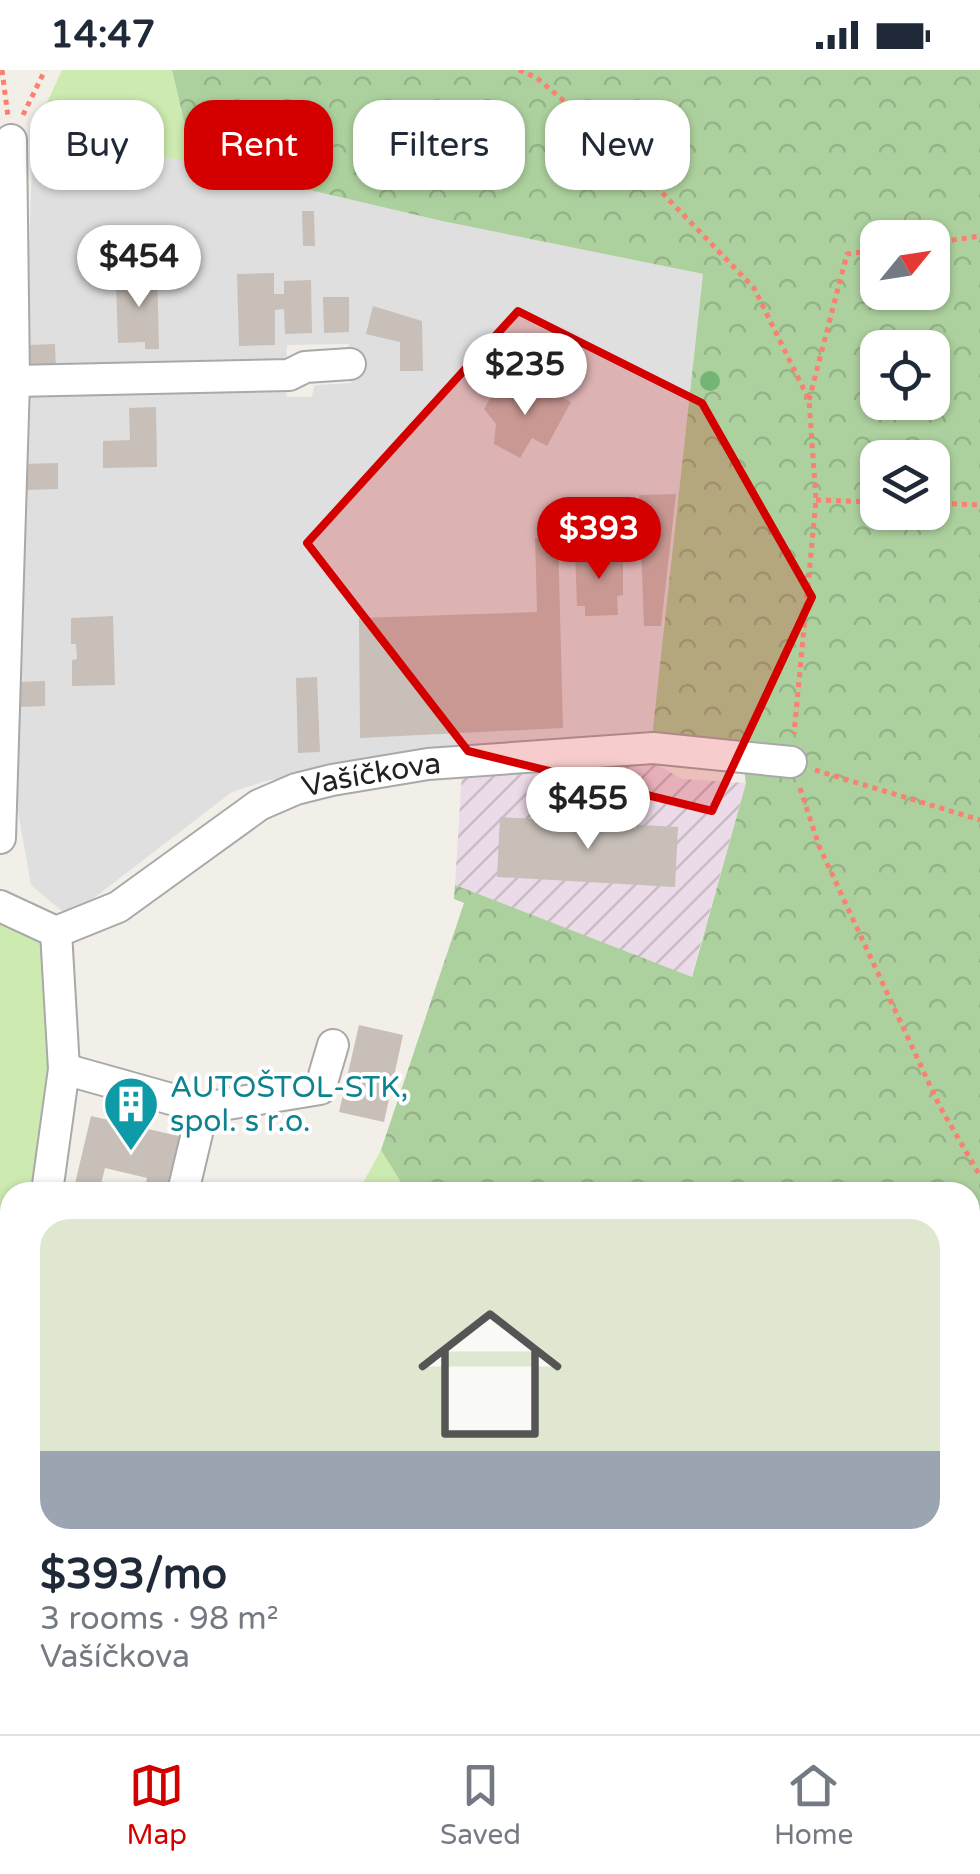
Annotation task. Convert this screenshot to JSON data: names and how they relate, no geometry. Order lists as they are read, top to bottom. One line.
{"streets":{"street":["Vašíčkova"]},"places":{"building":["AUTOŠTOL-STK, spol. s r.o."]},"north":"top right","page":{"status":"14:47","chip":["Buy","Rent","Filters","New"],"price":["$454","$235","$393","$455"],"list":[{"name":"$393/mo","note":"3 rooms · 98 m² · Vašíčkova"}],"tabs":["Map","Saved","Home"]}}
